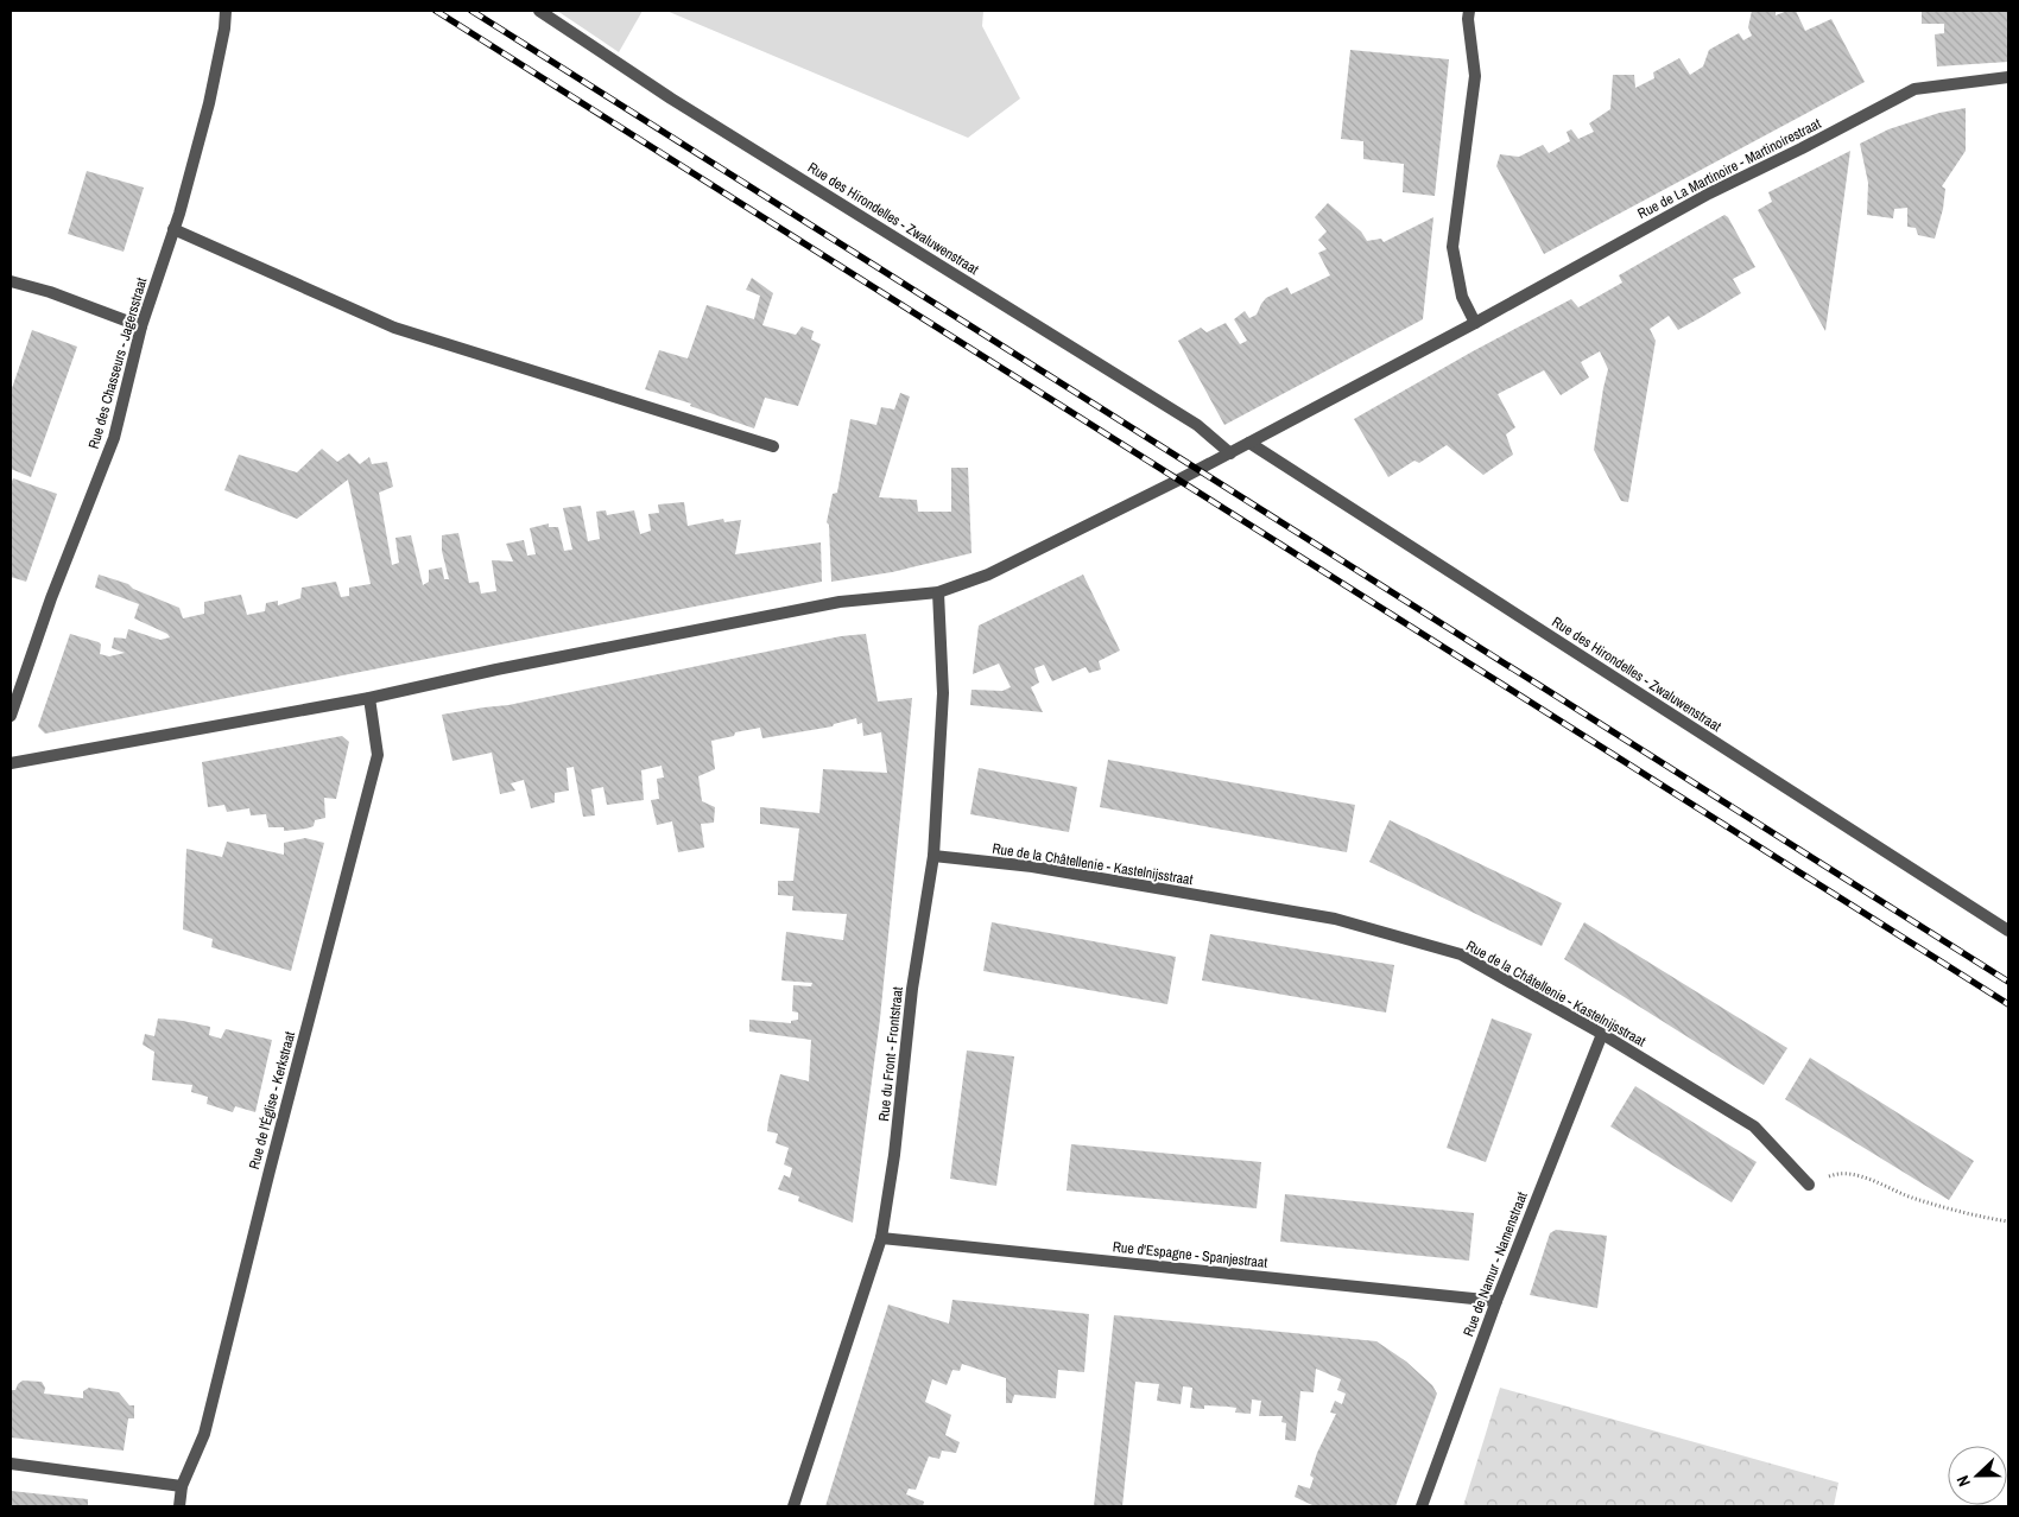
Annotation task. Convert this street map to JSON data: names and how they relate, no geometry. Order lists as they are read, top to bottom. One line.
{"streets":{"street":["Rue de La Martinoire - Martinoirestraat","Rue des Hirondelles - Zwaluwenstraat","Rue des Chasseurs - Jagersstraat","Rue de la Châtellenie - Kastelnijsstraat","Rue du Front - Frontstraat","Rue de l'Église - Kerkstraat","Rue d'Espagne - Spanjestraat","Rue de Namur - Namenstraat"]},"crossings":[["Rue de La Martinoire - Martinoirestraat","Rue des Hirondelles - Zwaluwenstraat"],["Rue de La Martinoire - Martinoirestraat","Rue du Front - Frontstraat"],["Rue de La Martinoire - Martinoirestraat","Rue de l'Église - Kerkstraat"],["Rue de la Châtellenie - Kastelnijsstraat","Rue du Front - Frontstraat"],["Rue de la Châtellenie - Kastelnijsstraat","Rue de Namur - Namenstraat"],["Rue du Front - Frontstraat","Rue d'Espagne - Spanjestraat"],["Rue d'Espagne - Spanjestraat","Rue de Namur - Namenstraat"]],"north":"left"}
